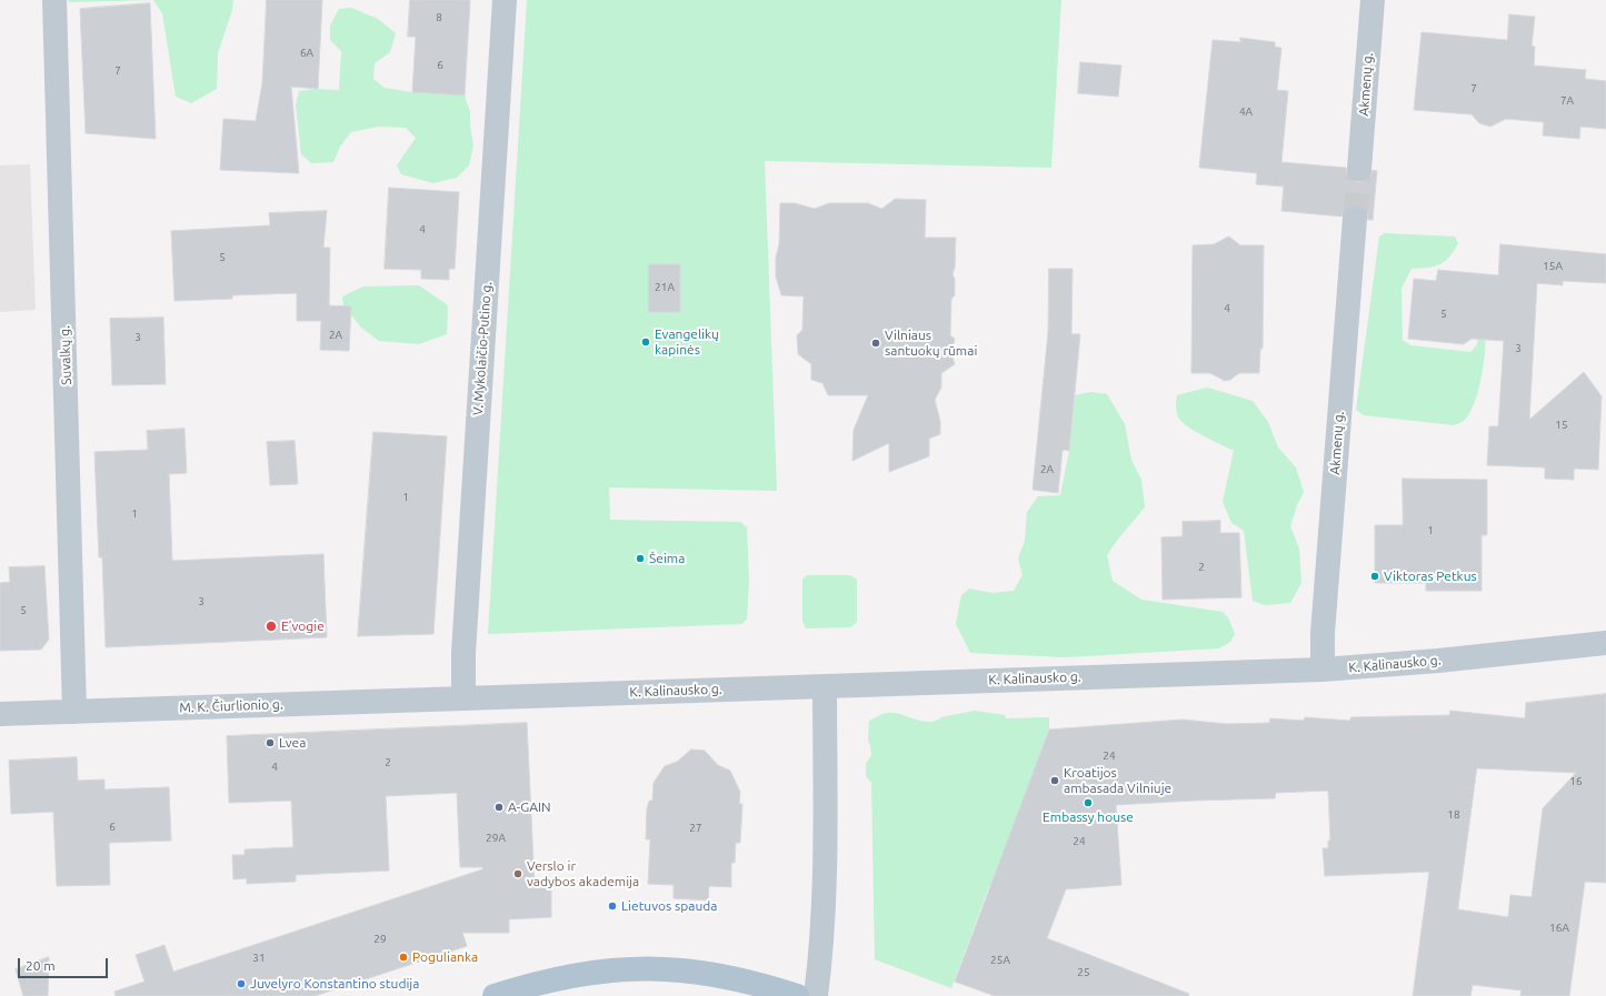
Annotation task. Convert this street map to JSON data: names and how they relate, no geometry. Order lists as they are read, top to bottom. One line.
{"streets":{"street":["Akmenų g.","V. Mykolaičio-Putino g.","Suvalkų g.","K. Kalinausko g.","M. K. Čiurlionio g."]},"crossings":[["Akmenų g.","K. Kalinausko g."],["V. Mykolaičio-Putino g.","K. Kalinausko g."],["V. Mykolaičio-Putino g.","M. K. Čiurlionio g."],["Suvalkų g.","M. K. Čiurlionio g."],["K. Kalinausko g.","M. K. Čiurlionio g."]],"places":["Evangelikų kapinės","Vilniaus santuokų rūmai","Šeima","Viktoras Petkus","E’vogie","Lvea","Kroatijos ambasada Vilniuje","Embassy house","A-GAIN","Verslo ir vadybos akademija","Lietuvos spauda","Pogulianka","Juvelyro Konstantino studija"],"house_numbers":["8","6A","6","7","7","7A","4A","4","5","15A","21A","4","5","2A","3","3","15","2A","1","1","1","2","3","5","24","2","4","16","18","6","27","29A","24","16A","29","31","25A","25"],"scale_bar":"20 m"}
